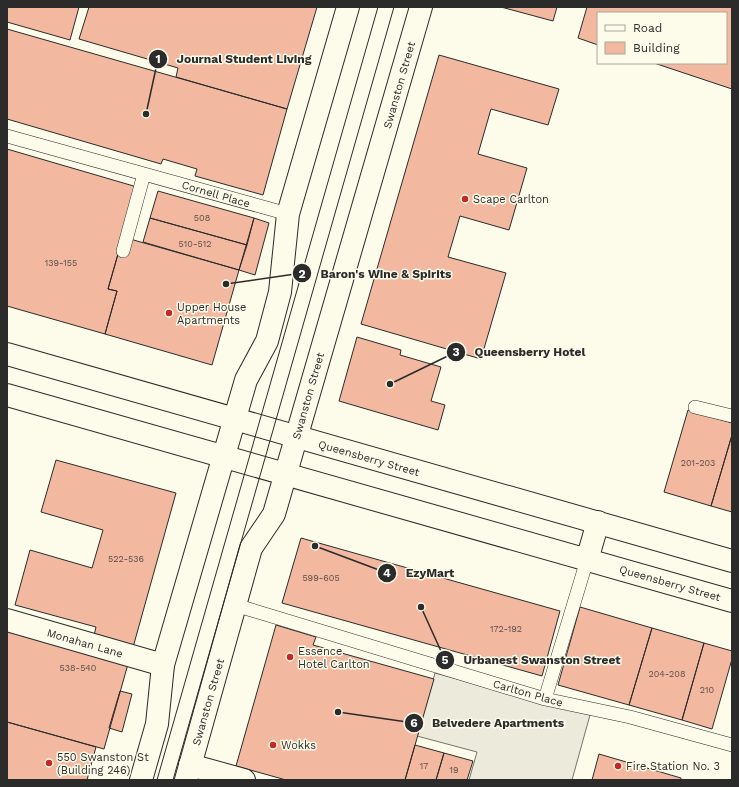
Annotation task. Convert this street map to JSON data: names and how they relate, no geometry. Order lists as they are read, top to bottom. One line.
{"streets":{"street":["Swanston Street","Queensberry Street","Monahan Lane"],"lane":["Cornell Place","Carlton Place"]},"crossings":[["Swanston Street","Queensberry Street"],["Swanston Street","Carlton Place"]],"places":["Journal Student Living","Scape Carlton","Baron's Wine & Spirits","Upper House Apartments","Queensberry Hotel","EzyMart","Urbanest Swanston Street","Essence Hotel Carlton","Belvedere Apartments","Wokks","550 Swanston St (Building 246)","Fire Station No. 3"],"house_numbers":["508","510-512","139-155","201-203","522-536","599-605","172-192","538-540","204-208","210","17","19"],"legend":["Road","Building"]}
